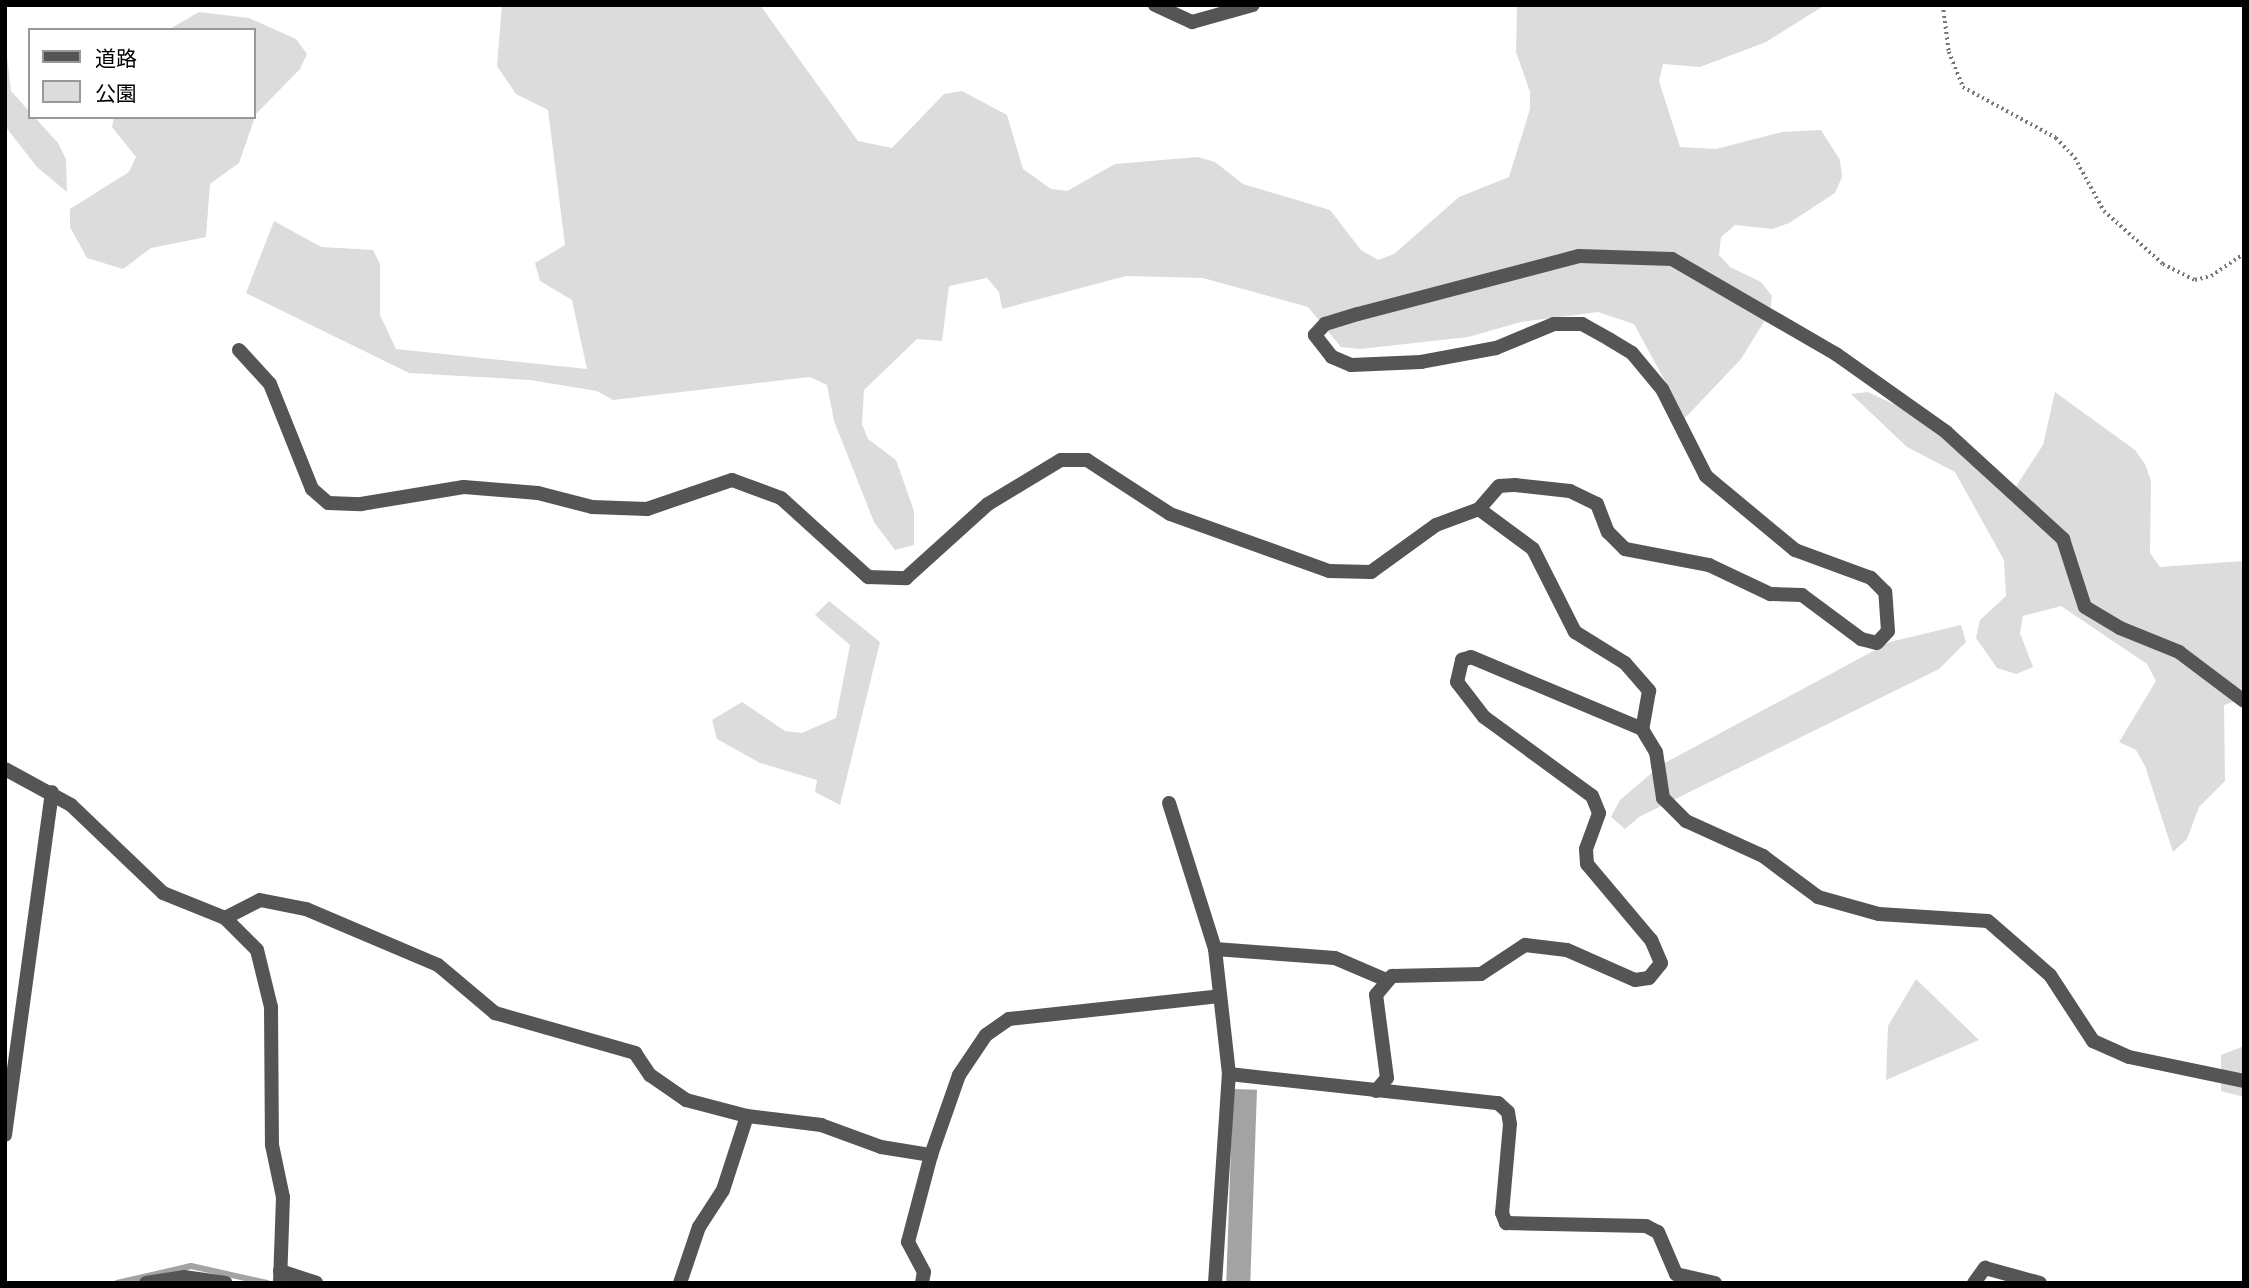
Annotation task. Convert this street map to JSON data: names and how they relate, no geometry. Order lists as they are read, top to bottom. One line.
{"legend":["道路","公園"]}
